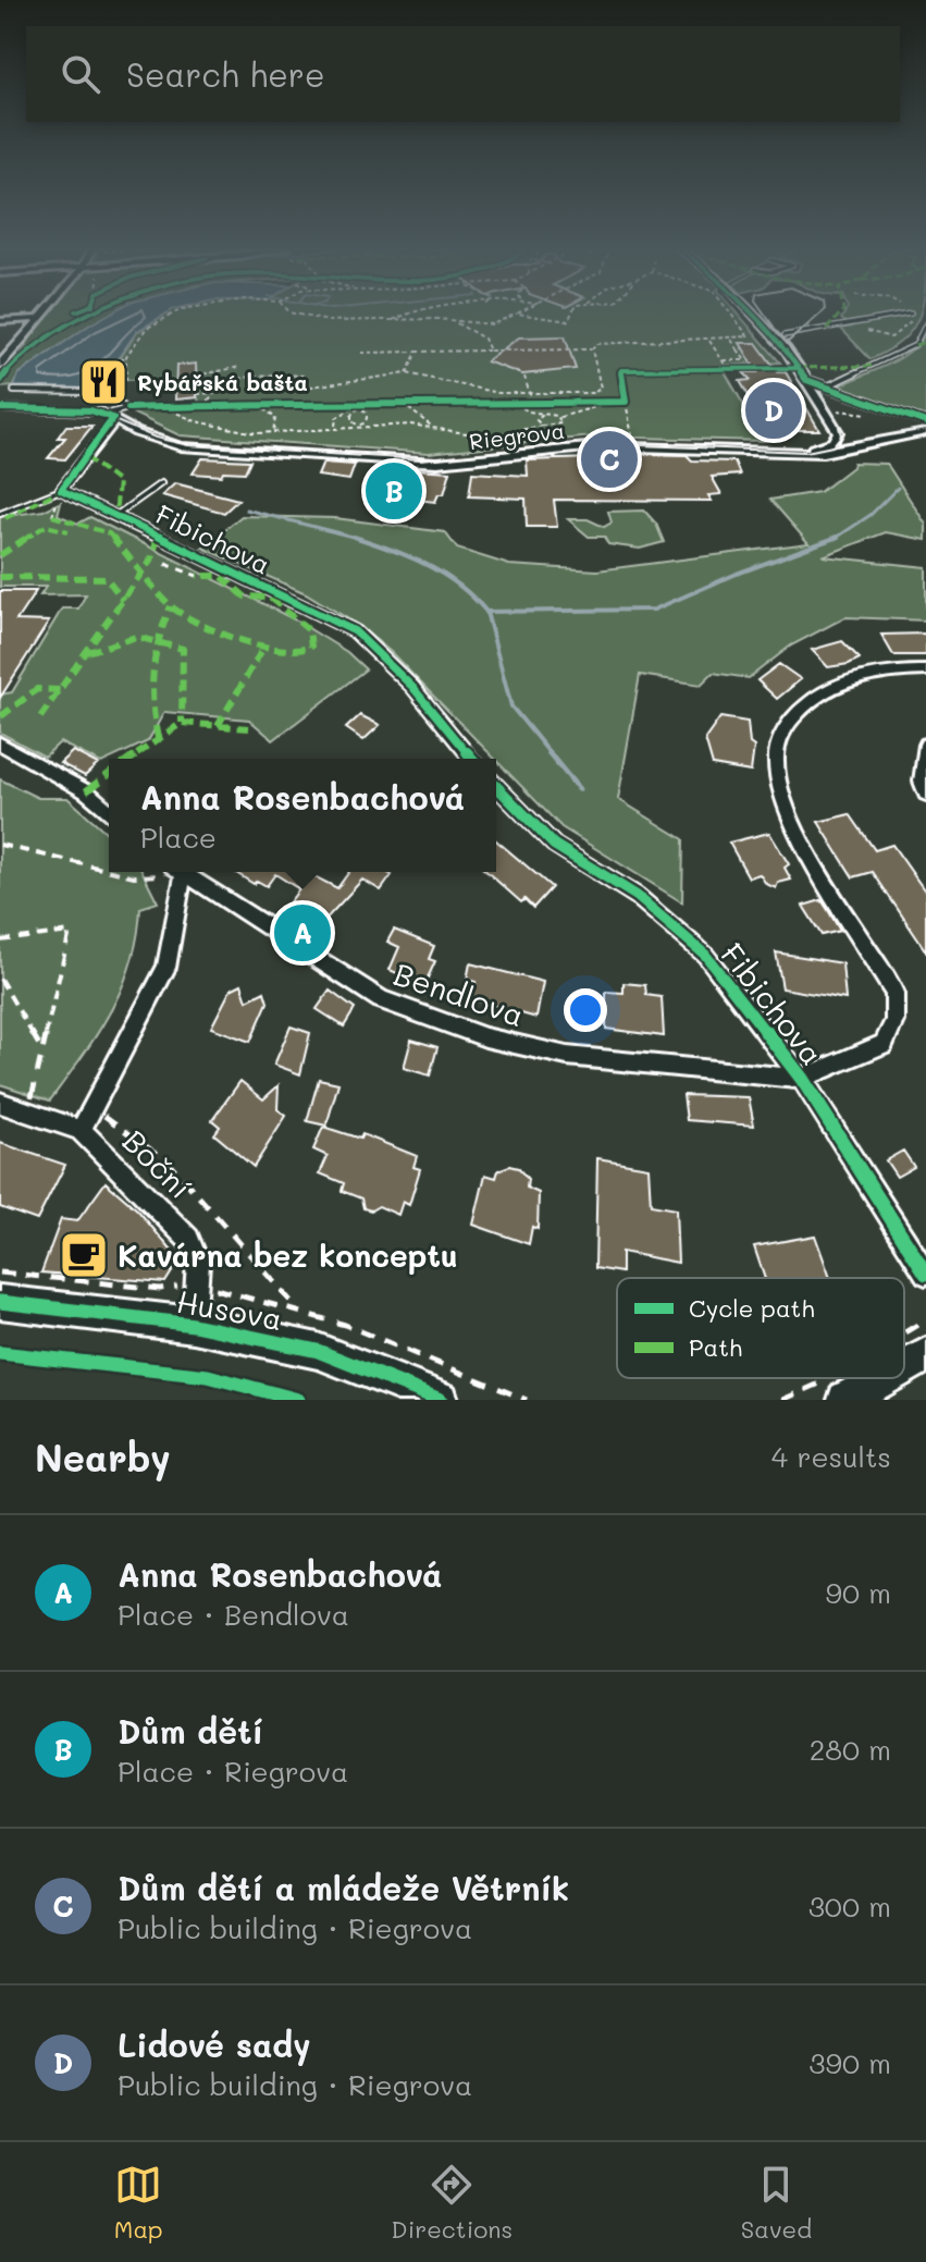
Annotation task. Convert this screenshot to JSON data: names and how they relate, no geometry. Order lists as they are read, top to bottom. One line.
{"streets":{"street":["Riegrova","Fibichova","Bendlova","Boční","Husova"]},"crossings":[["Fibichova","Bendlova"],["Boční","Husova"]],"places":{"restaurant":["Rybářská bašta"],"cafe":["Kavárna bez konceptu"]},"legend":["Cycle path","Path"],"page":{"search":"Search here","pins":["D","C","B","A"],"popup":["Anna Rosenbachová","Place"],"heading":["Nearby","4 results"],"list":[{"mark":"A","name":"Anna Rosenbachová","note":"Place · Bendlova","value":"90 m"},{"mark":"B","name":"Dům dětí","note":"Place · Riegrova","value":"280 m"},{"mark":"C","name":"Dům dětí a mládeže Větrník","note":"Public building · Riegrova","value":"300 m"},{"mark":"D","name":"Lidové sady","note":"Public building · Riegrova","value":"390 m"}],"nav":["Map","Directions","Saved"]}}
